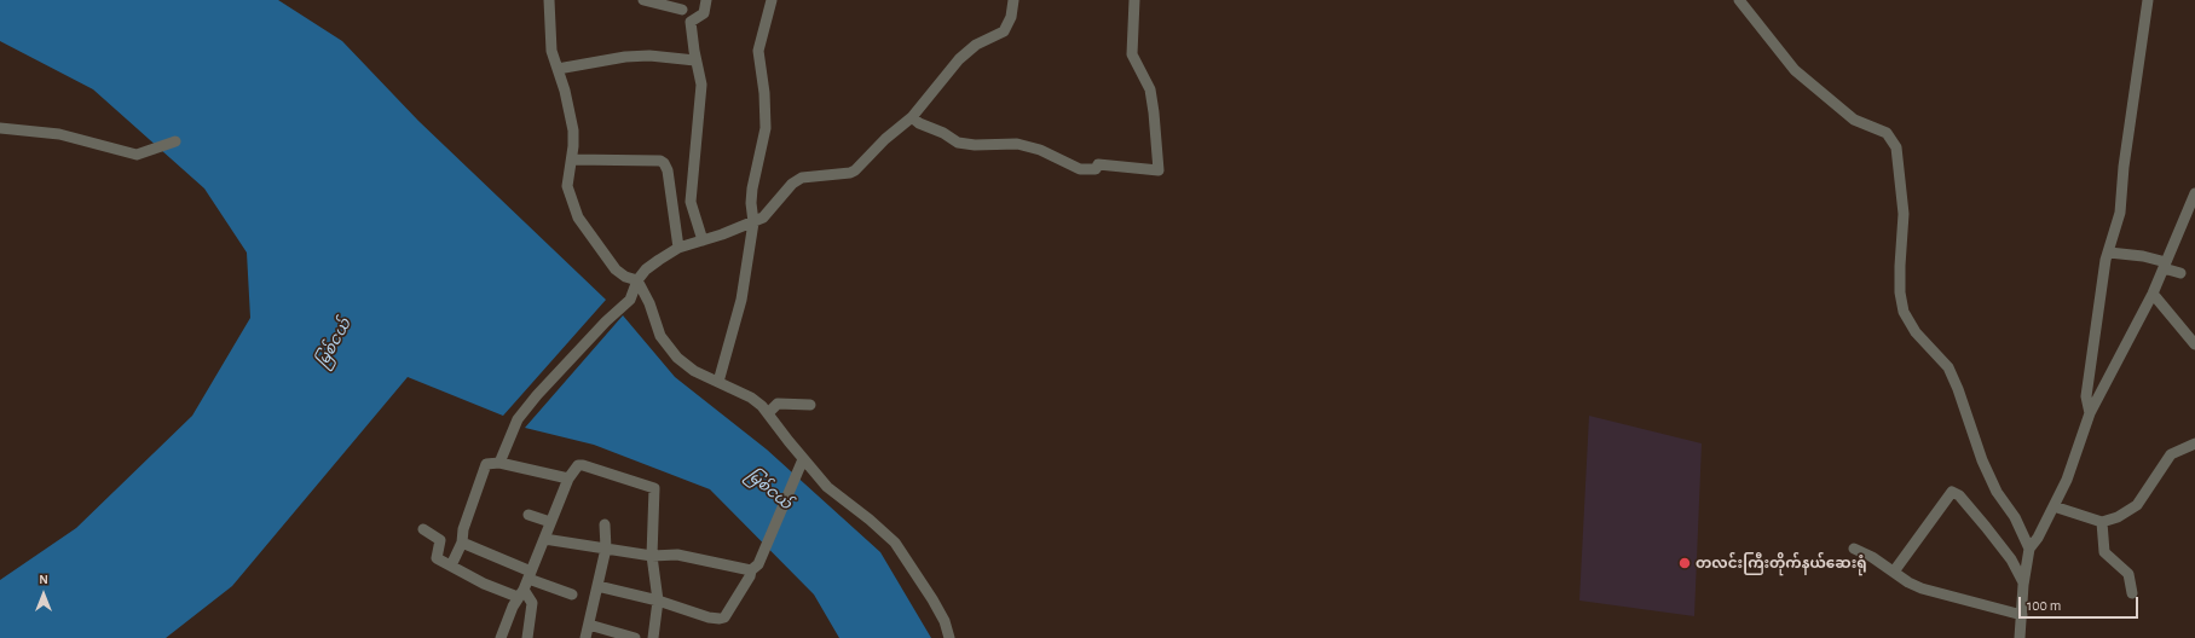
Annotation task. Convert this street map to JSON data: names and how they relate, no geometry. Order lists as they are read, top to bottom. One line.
{"water":["မြစ်ငယ်"],"places":["တလင်းကြီးတိုက်နယ်ဆေးရုံ"],"scale_bar":"100 m","north":"top"}
